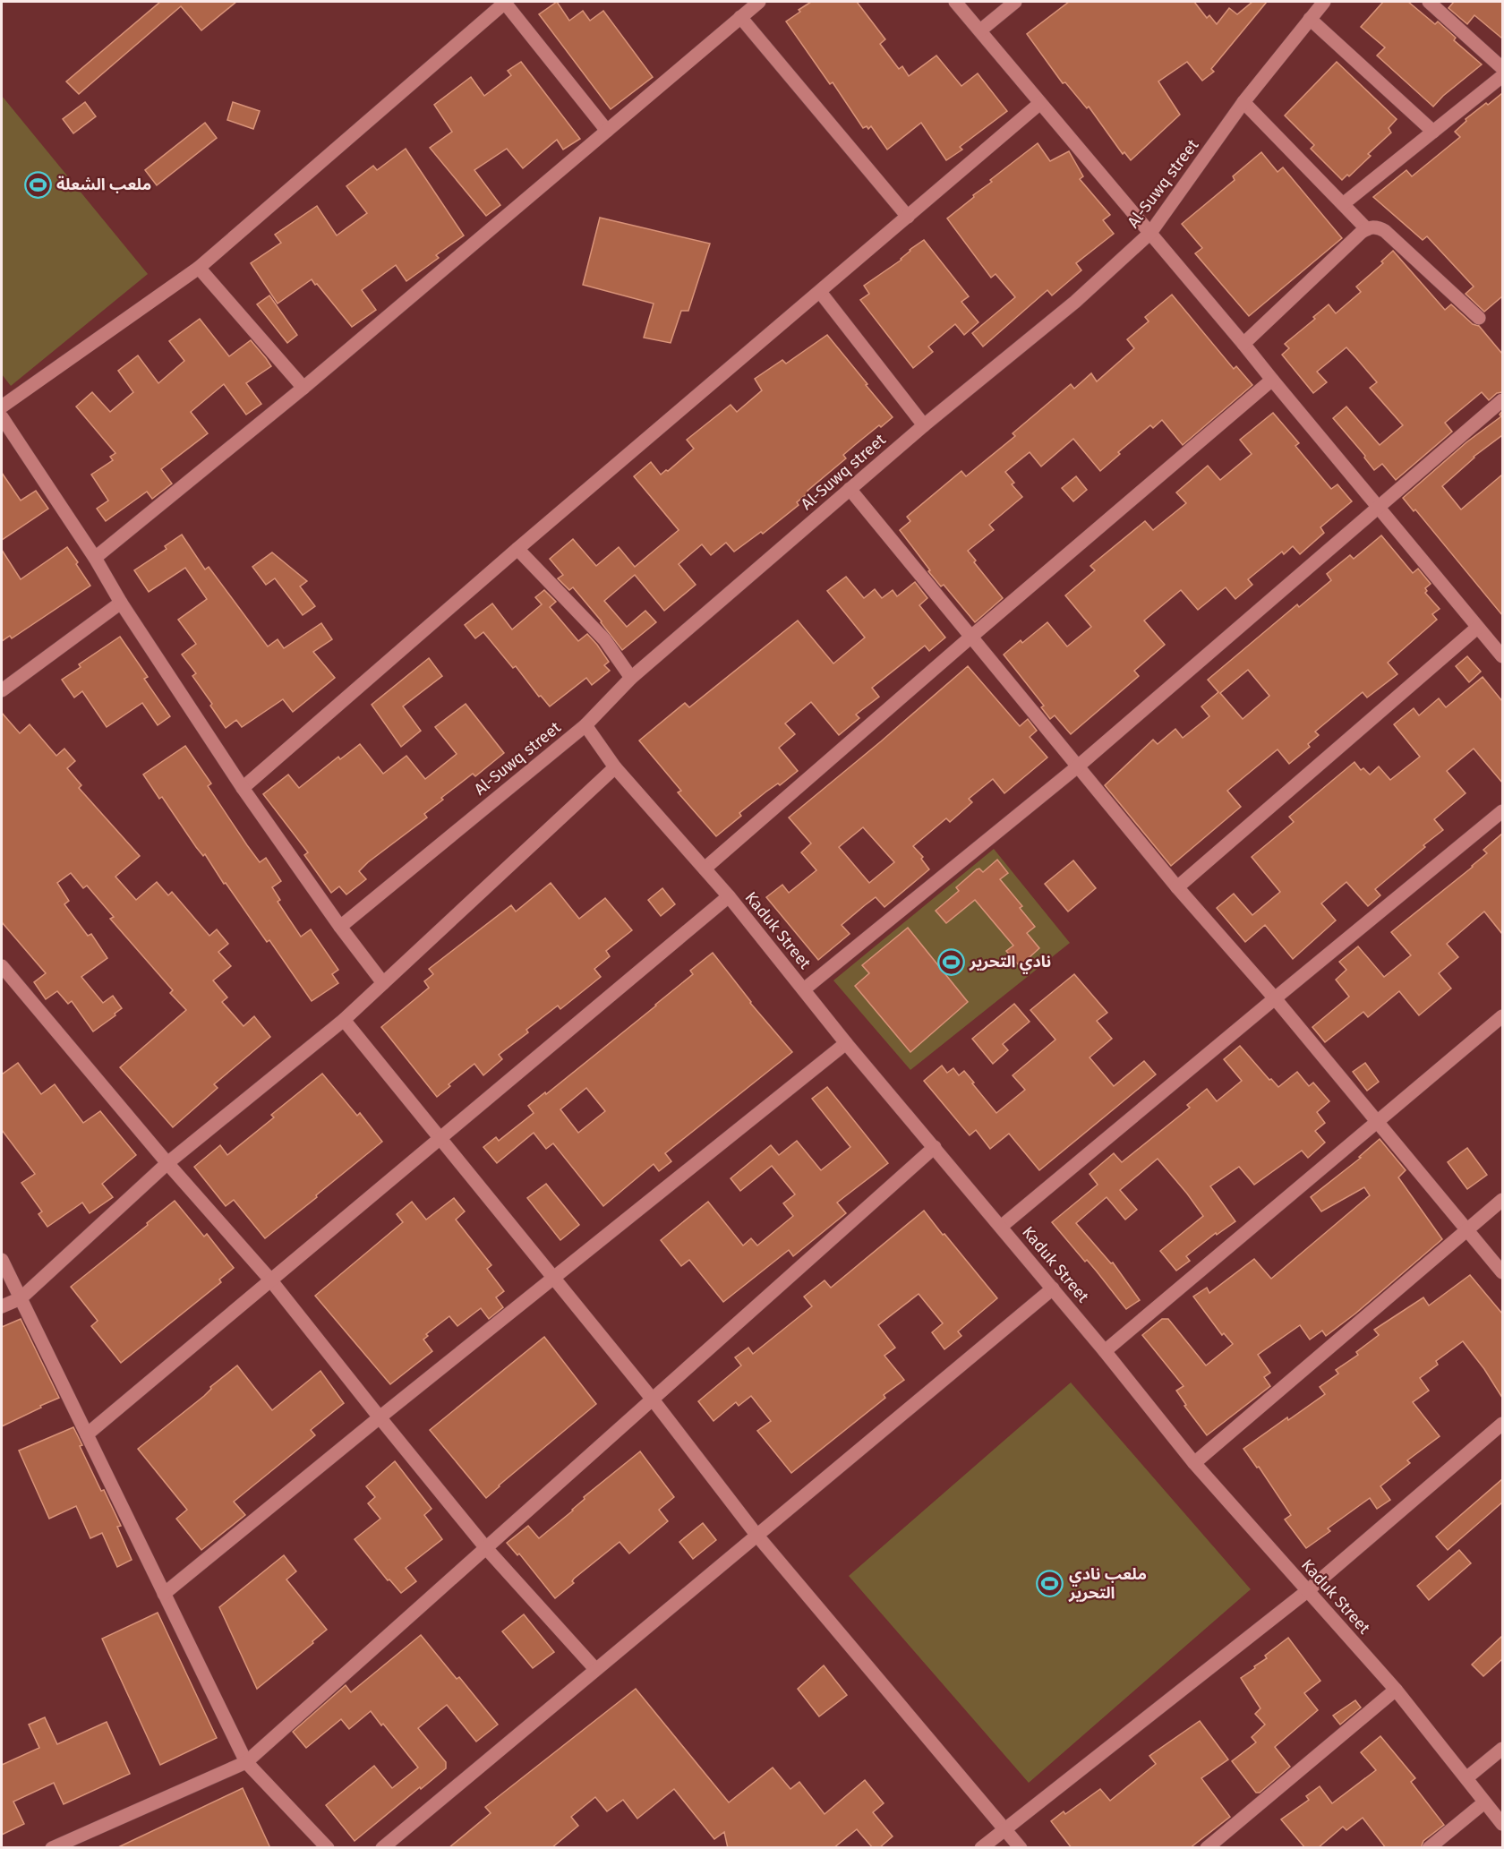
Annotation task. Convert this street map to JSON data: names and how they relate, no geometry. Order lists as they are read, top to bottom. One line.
{"streets":{"street":["Al-Suwq street","Kaduk Street"]},"crossings":[["Al-Suwq street","Kaduk Street"]],"places":{"sports":["ملعب الشعلة","نادي التحرير","ملعب نادي التحرير"]}}
